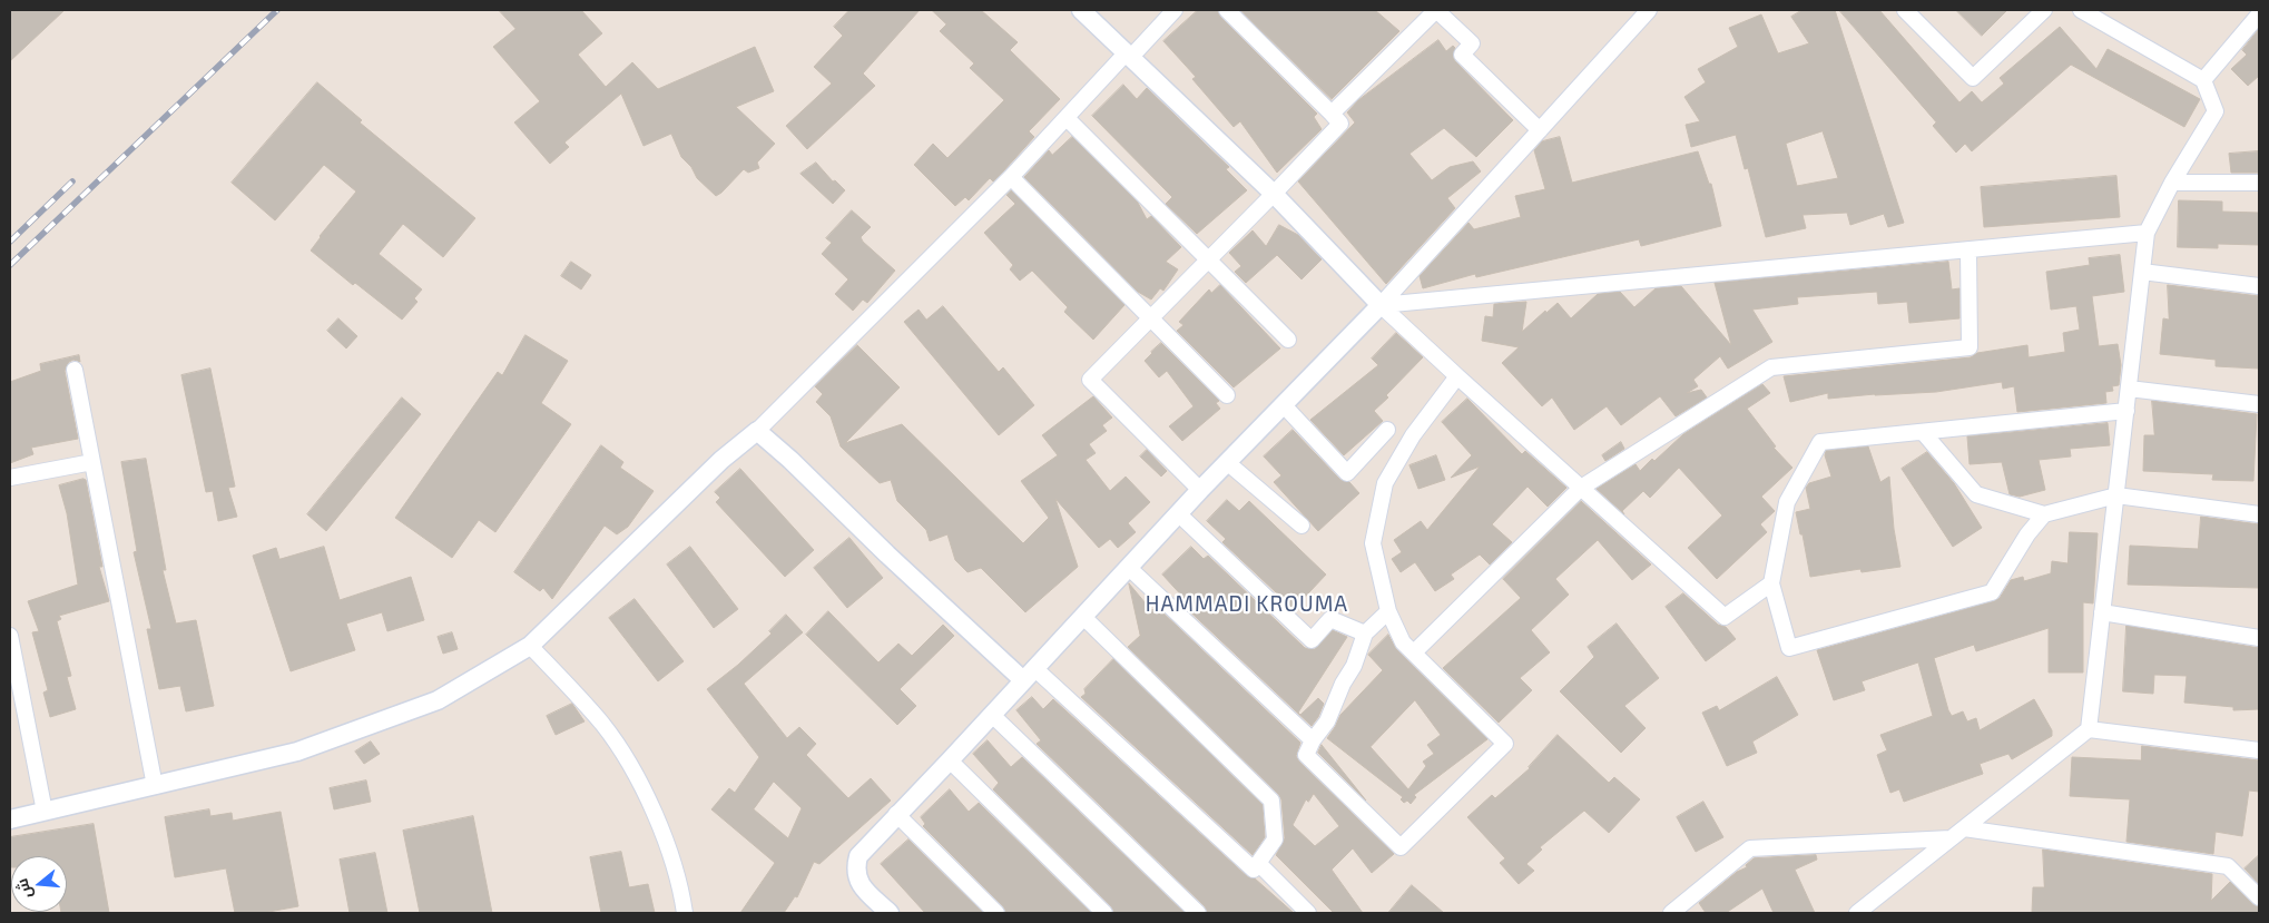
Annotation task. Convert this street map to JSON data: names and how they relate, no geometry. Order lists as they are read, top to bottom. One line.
{"districts":["HAMMADI KROUMA"],"north":"left"}
